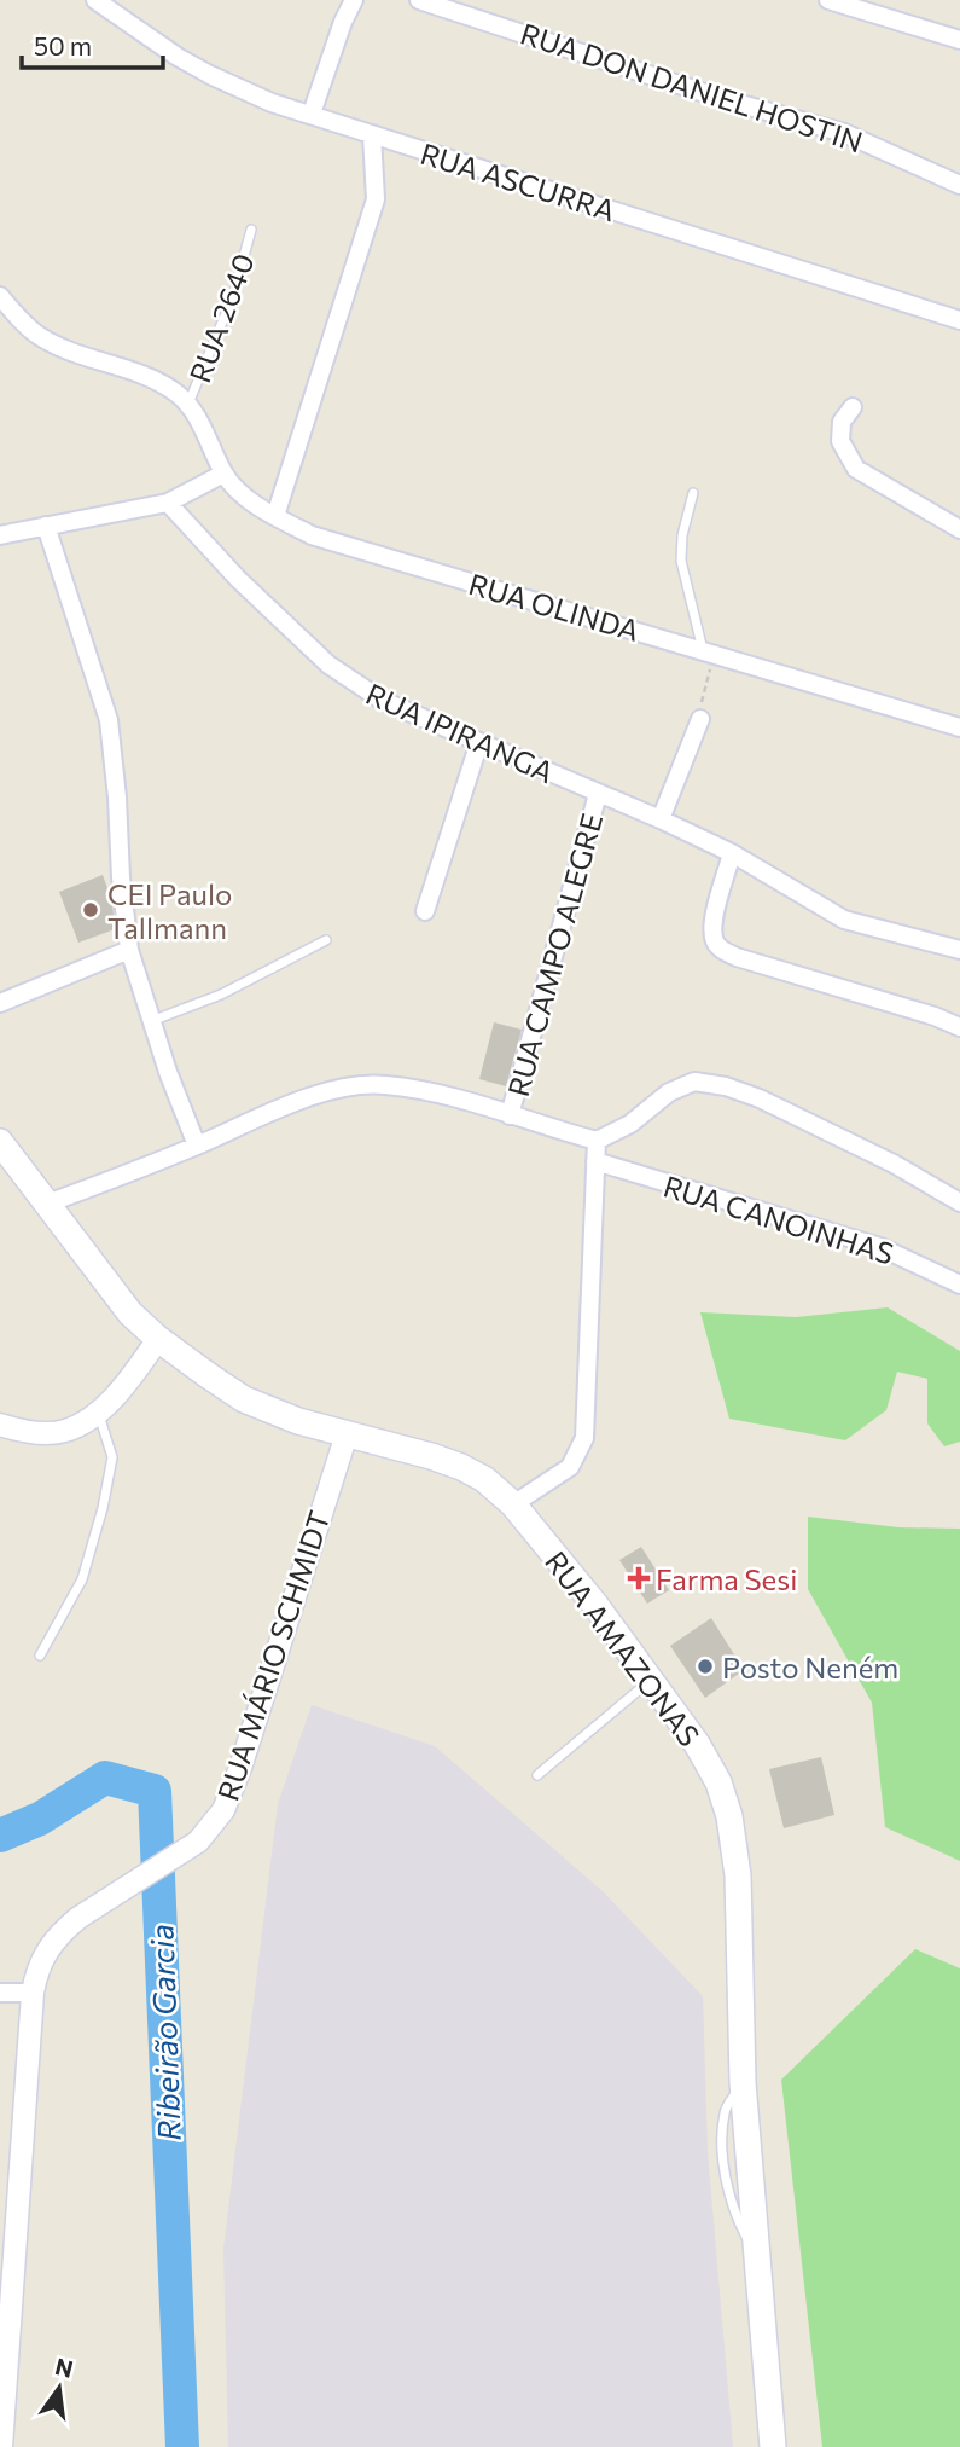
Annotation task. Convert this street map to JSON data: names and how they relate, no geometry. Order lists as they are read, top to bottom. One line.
{"streets":{"main road":["RUA AMAZONAS"],"street":["RUA DON DANIEL HOSTIN","RUA ASCURRA","RUA OLINDA","RUA IPIRANGA","RUA CAMPO ALEGRE","RUA CANOINHAS","RUA MÁRIO SCHMIDT"],"lane":["RUA 2640"]},"crossings":[["RUA IPIRANGA","RUA CAMPO ALEGRE"],["RUA AMAZONAS","RUA MÁRIO SCHMIDT"]],"water":["Ribeirão Garcia"],"places":{"other":["CEI Paulo Tallmann","Posto Neném"],"health":["Farma Sesi"]},"scale_bar":"50 m","north":"top"}
